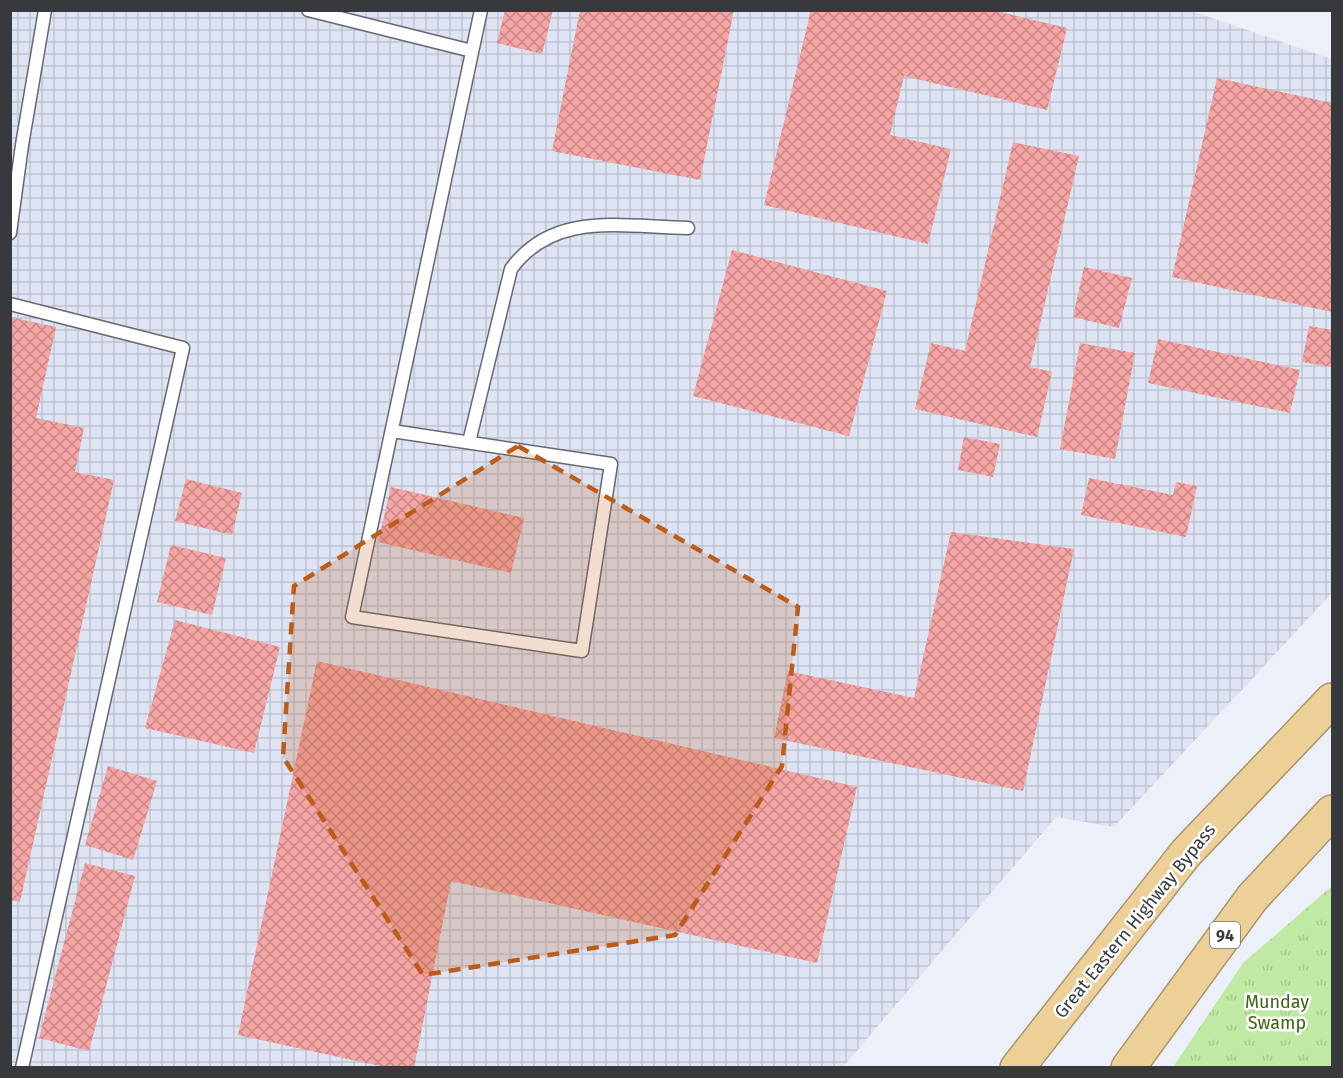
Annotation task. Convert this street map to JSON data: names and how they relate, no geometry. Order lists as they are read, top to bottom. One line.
{"streets":{"highway":["Great Eastern Highway Bypass","94"]},"parks":["Munday Swamp"]}
